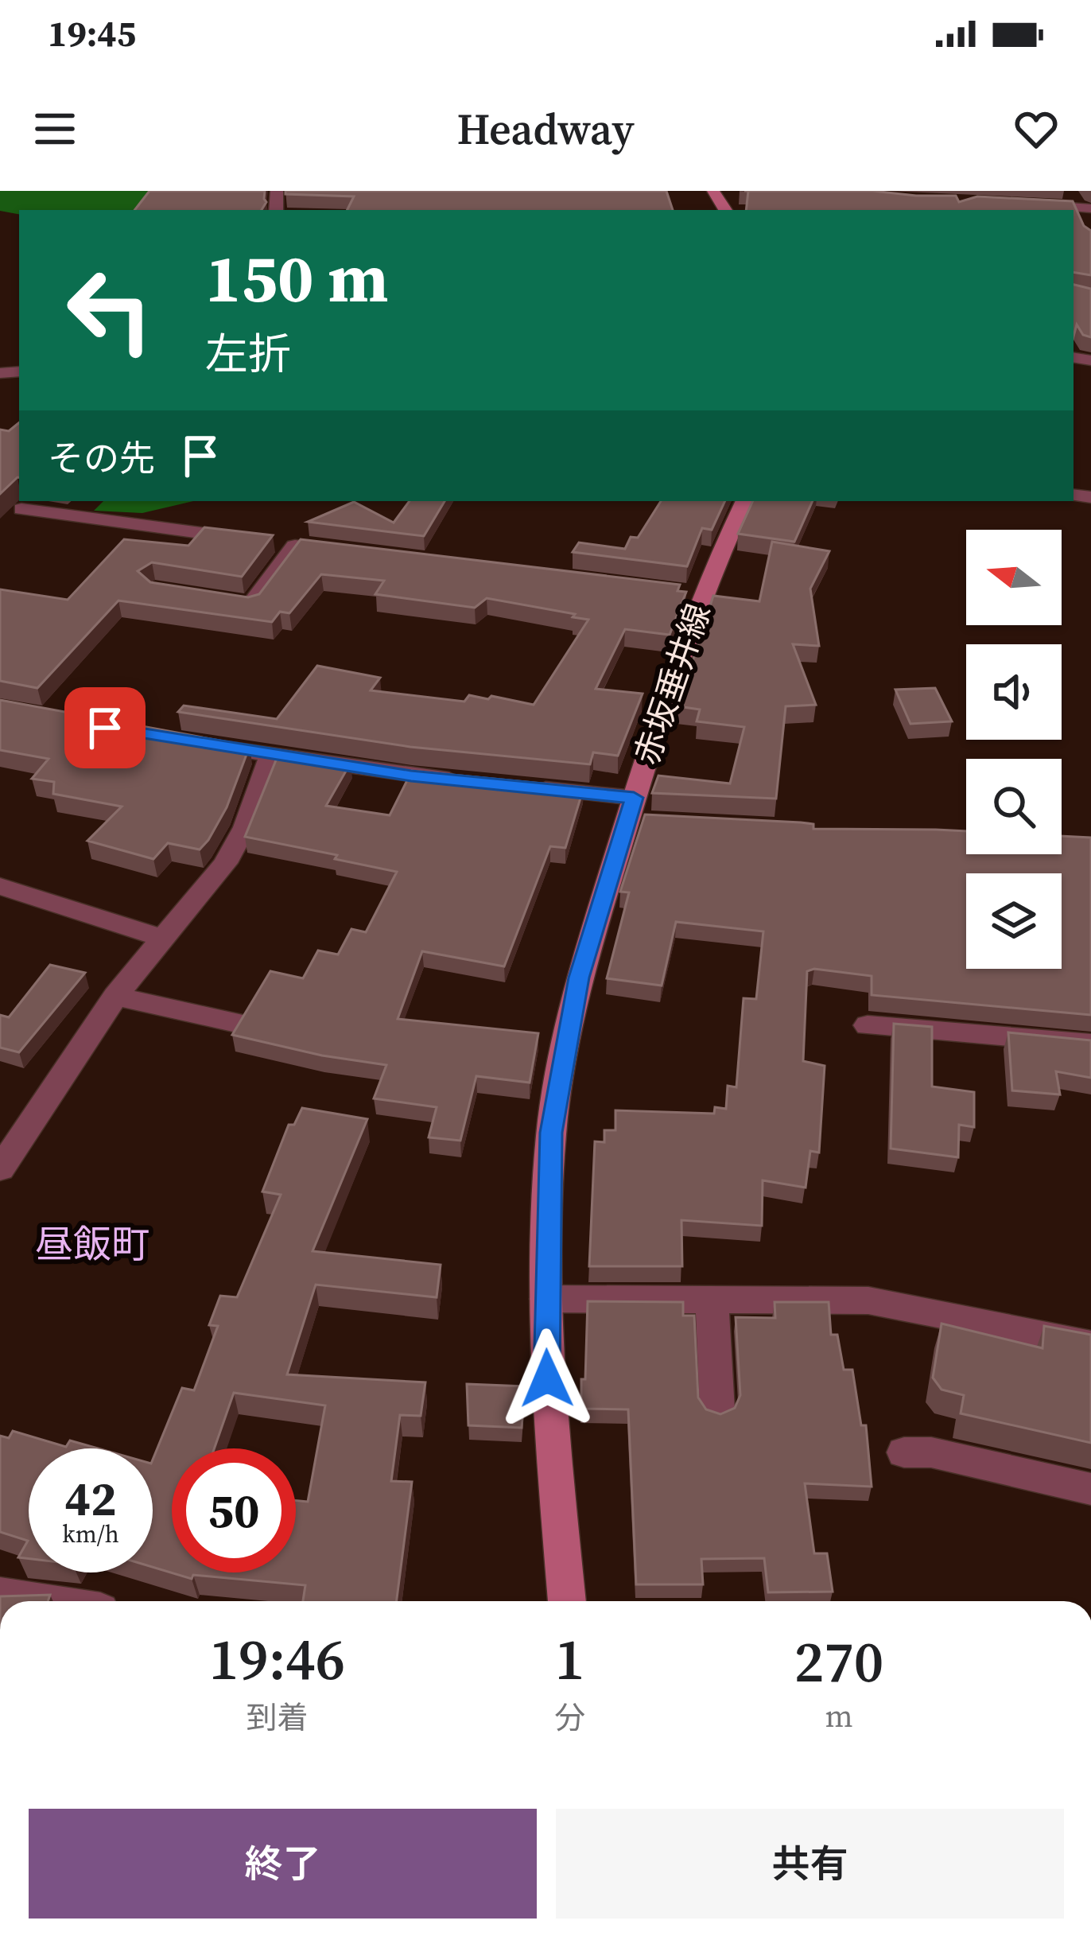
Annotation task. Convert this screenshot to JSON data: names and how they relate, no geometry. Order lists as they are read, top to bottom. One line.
{"streets":{"main road":["赤坂垂井線"]},"districts":["昼飯町"],"north":"left","page":{"status":"19:45","header":"Headway","turn":["150 m","左折"],"then":"その先","speed":"42 km/h","limit":"50","eta":["19:46","到着","1","分","270","m"],"buttons":["終了","共有"]}}
